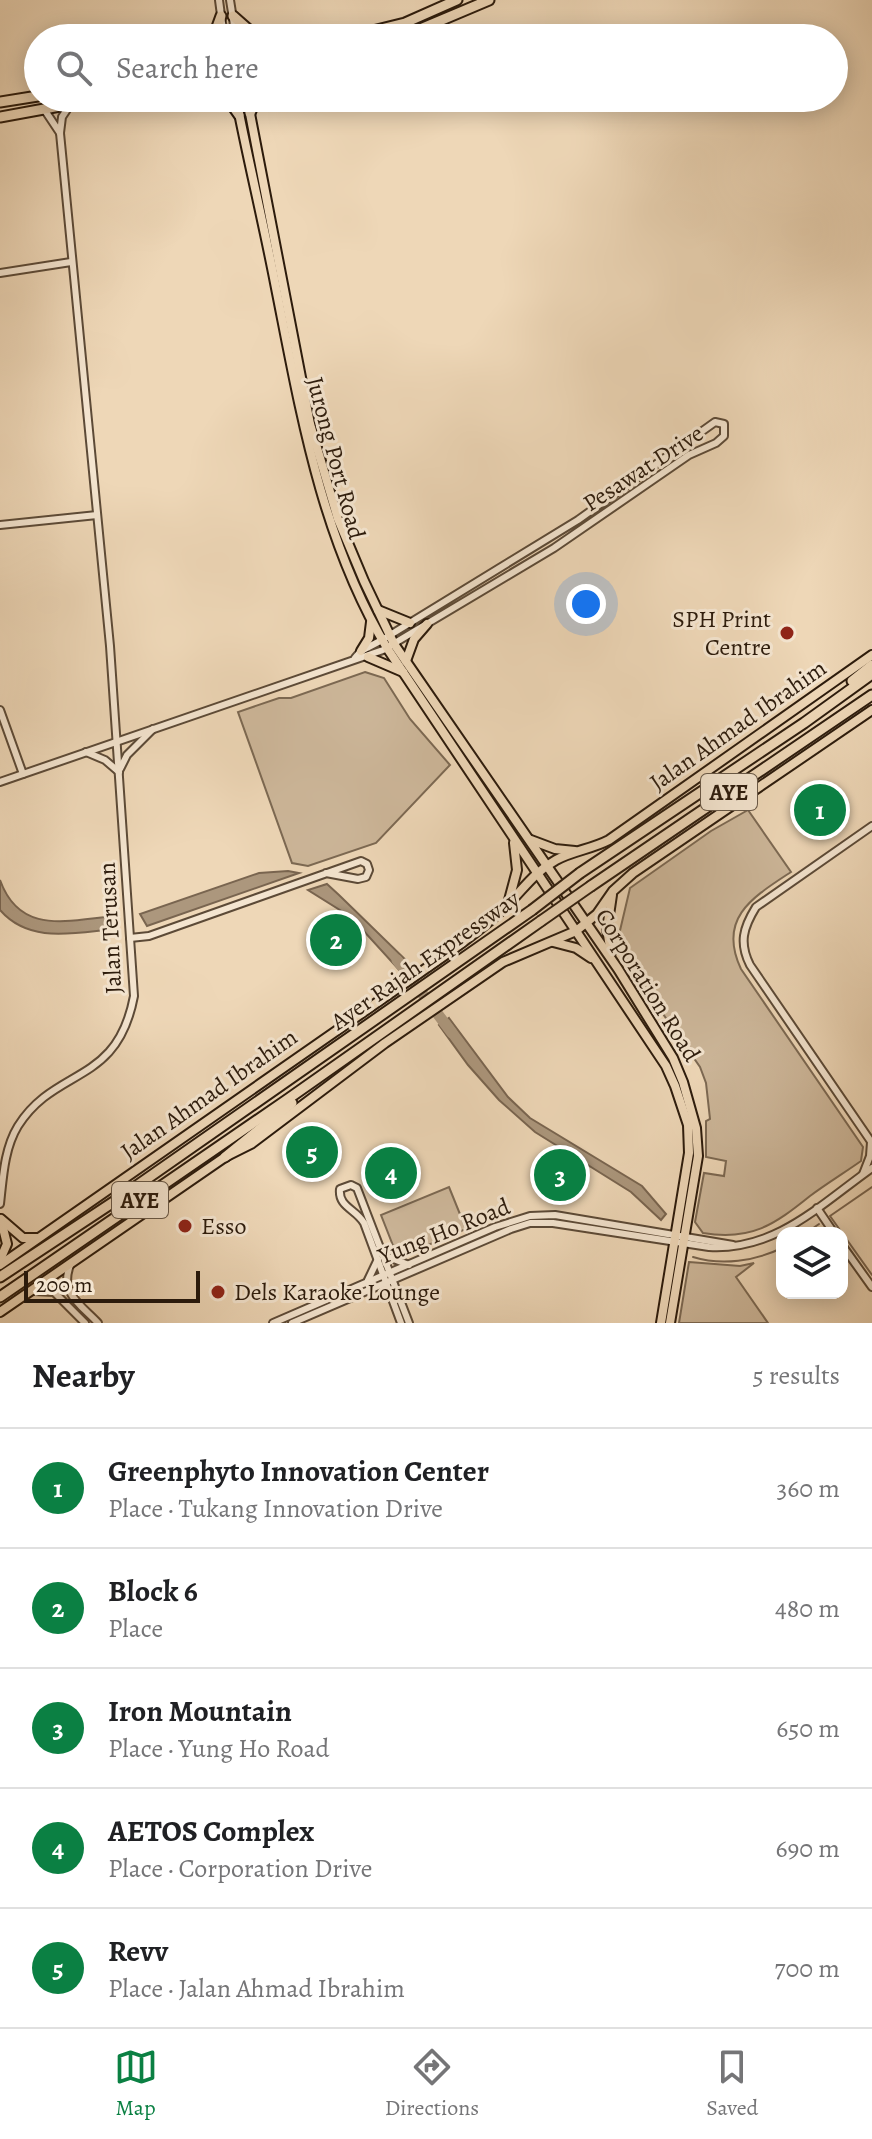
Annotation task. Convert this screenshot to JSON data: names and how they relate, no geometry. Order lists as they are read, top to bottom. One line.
{"streets":{"highway":["AYE","Ayer Rajah Expressway"],"main road":["Jurong Port Road","Jalan Ahmad Ibrahim","Corporation Road"],"street":["Pesawat Drive","Jalan Terusan","Yung Ho Road"]},"crossings":[["Jurong Port Road","Pesawat Drive"],["Jurong Port Road","Jalan Ahmad Ibrahim"],["Jurong Port Road","Corporation Road"],["Jalan Ahmad Ibrahim","Corporation Road"],["Corporation Road","Yung Ho Road"]],"places":["SPH Print Centre","Esso","Dels Karaoke Lounge"],"scale_bar":"200 m","page":{"search":"Search here","pins":["1","2","5","4","3"],"scale":"200 m","heading":["Nearby","5 results"],"list":[{"mark":"1","name":"Greenphyto Innovation Center","note":"Place · Tukang Innovation Drive","value":"360 m"},{"mark":"2","name":"Block 6","note":"Place","value":"480 m"},{"mark":"3","name":"Iron Mountain","note":"Place · Yung Ho Road","value":"650 m"},{"mark":"4","name":"AETOS Complex","note":"Place · Corporation Drive","value":"690 m"},{"mark":"5","name":"Revv","note":"Place · Jalan Ahmad Ibrahim","value":"700 m"}],"nav":["Map","Directions","Saved"]}}
